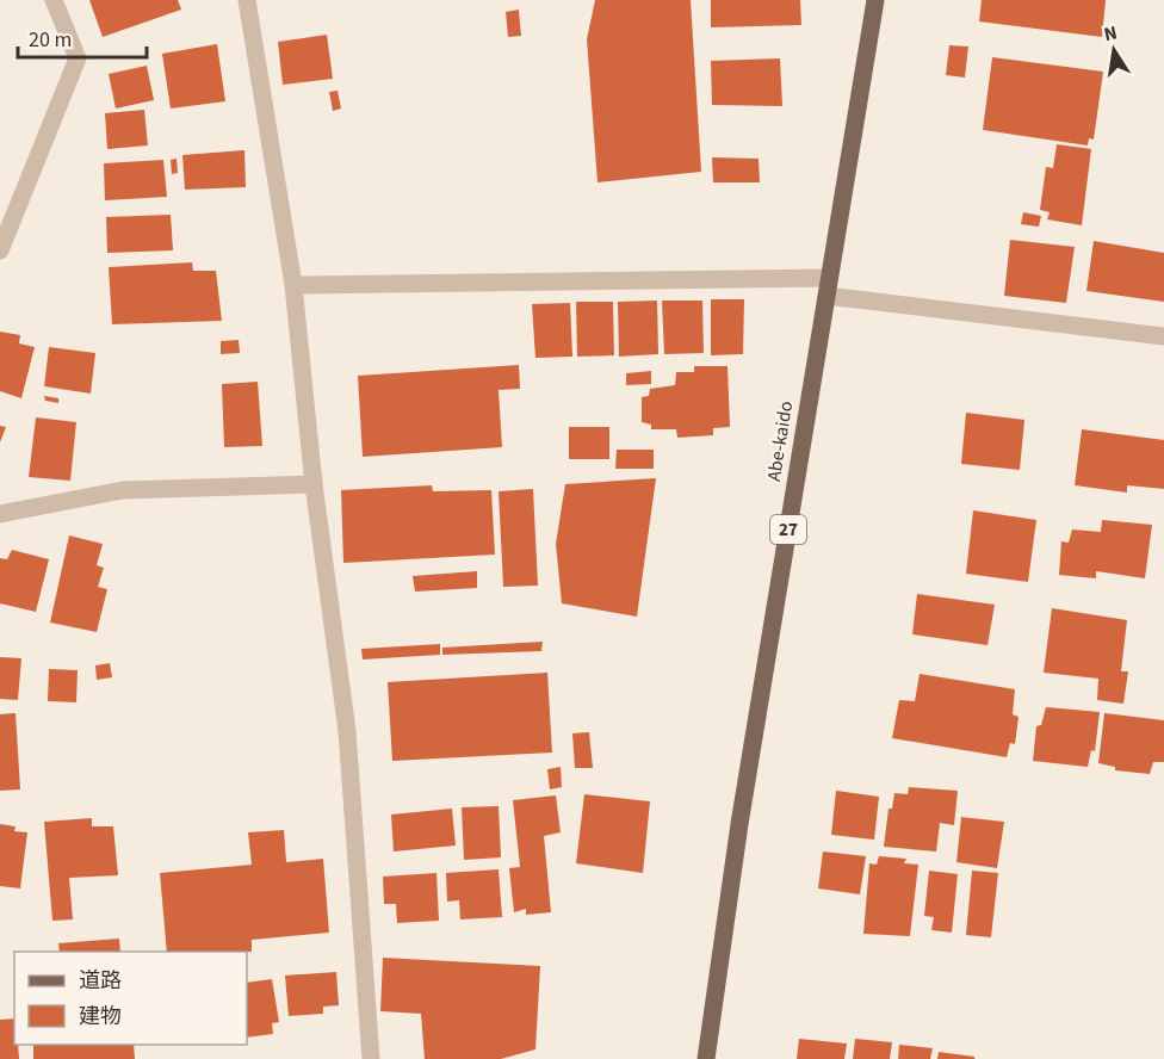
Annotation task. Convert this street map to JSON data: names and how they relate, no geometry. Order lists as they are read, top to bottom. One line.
{"streets":{"main road":["Abe-kaido","27"]},"legend":["道路","建物"],"scale_bar":"20 m","north":"top"}
